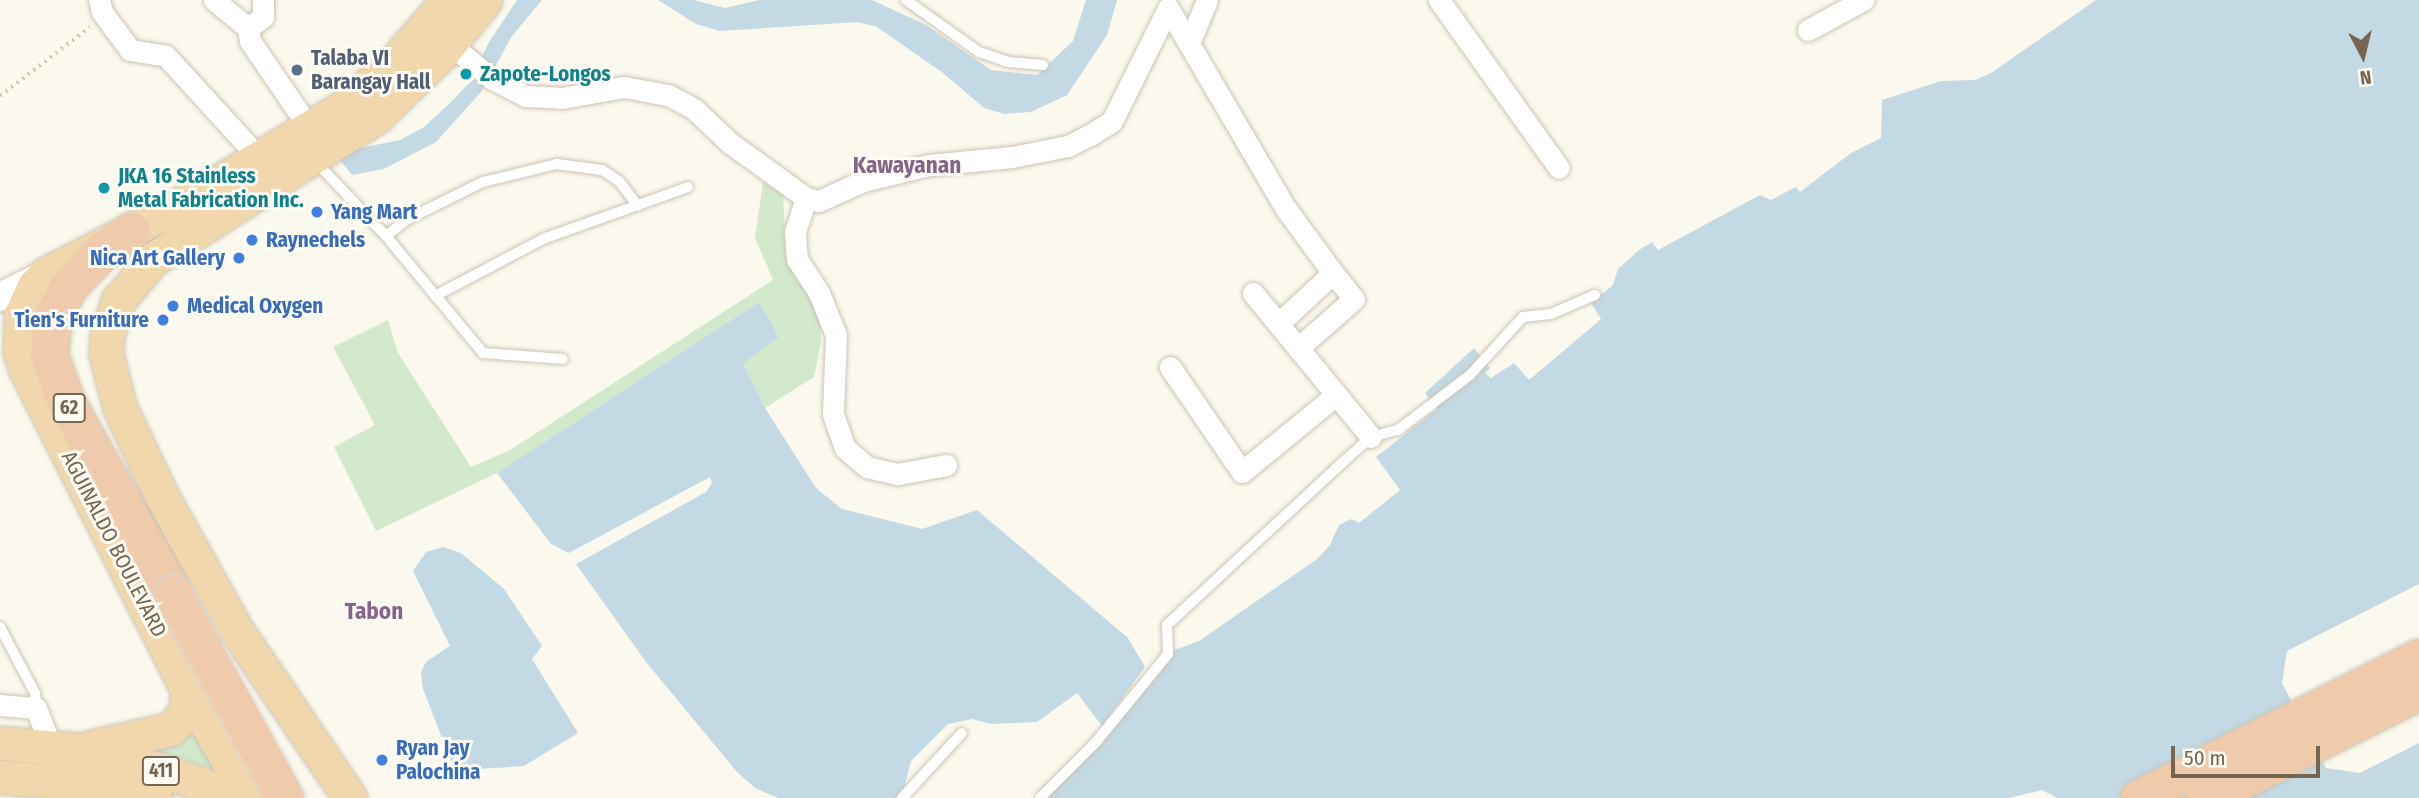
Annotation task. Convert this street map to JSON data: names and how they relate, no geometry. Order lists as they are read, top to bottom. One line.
{"streets":{"highway":["62","AGUINALDO BOULEVARD","411"]},"crossings":[["62","AGUINALDO BOULEVARD"]],"districts":["Kawayanan","Tabon"],"places":["Talaba VI Barangay Hall","Zapote-Longos","JKA 16 Stainless Metal Fabrication Inc.","Yang Mart","Raynechels","Nica Art Gallery","Medical Oxygen","Tien's Furniture","Ryan Jay Palochina"],"scale_bar":"50 m","north":"bottom"}
